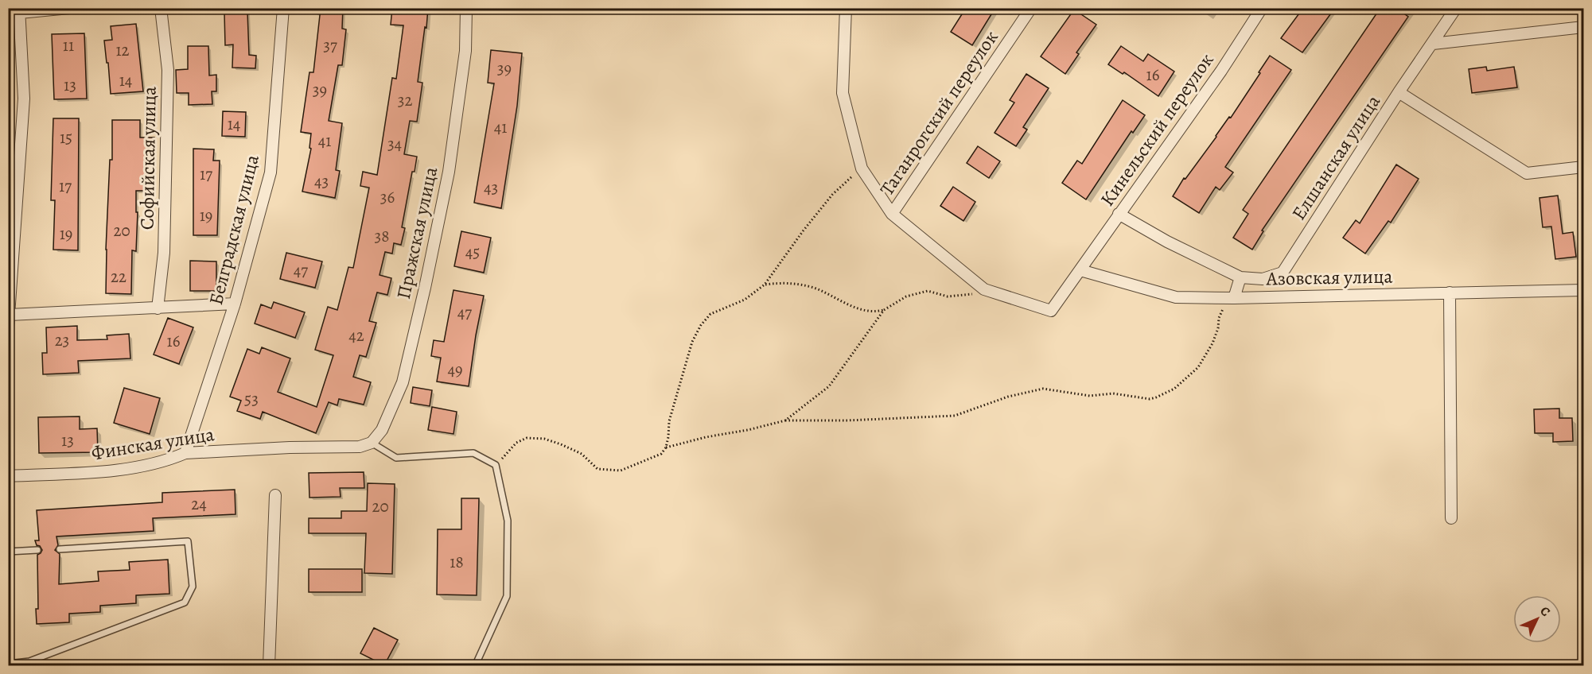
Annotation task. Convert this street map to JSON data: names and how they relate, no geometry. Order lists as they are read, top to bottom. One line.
{"streets":{"street":["Таганрогский переулок","Кинельский переулок","Елшанская улица","Софийская улица","Белградская улица","Пражская улица","Азовская улица","Финская улица"]},"crossings":[["Кинельский переулок","Азовская улица"],["Белградская улица","Финская улица"],["Пражская улица","Финская улица"]],"house_numbers":["11","37","12","39","16","14","13","39","32","14","41","15","41","34","17","43","17","43","36","19","20","19","38","45","47","22","47","42","23","16","49","53","13","24","20","18"],"north":"top right"}
